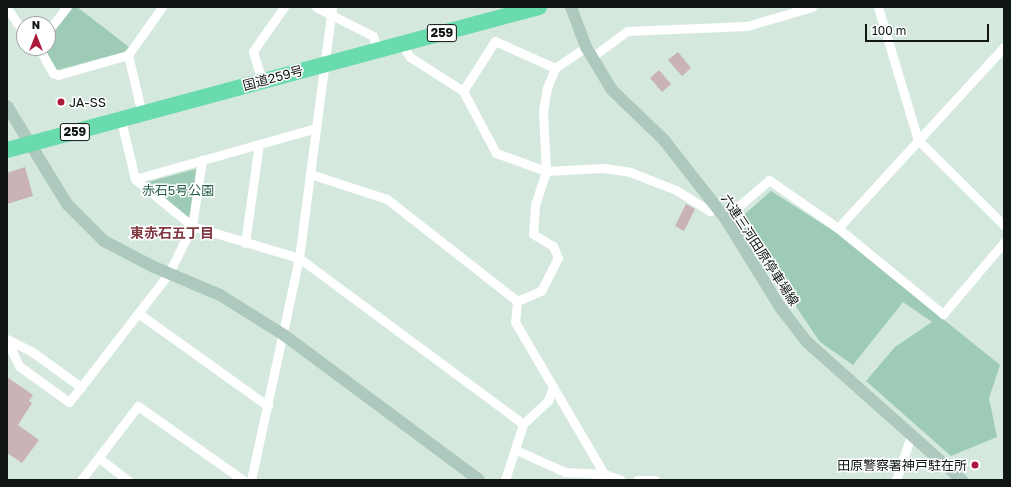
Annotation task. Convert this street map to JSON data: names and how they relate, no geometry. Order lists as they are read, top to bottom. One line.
{"streets":{"highway":["259","国道259号"],"main road":["六連三河田原停車場線"]},"districts":["東赤石五丁目"],"parks":["赤石5号公園"],"places":["JA-SS","田原警察署神戸駐在所"],"scale_bar":"100 m","north":"top"}
